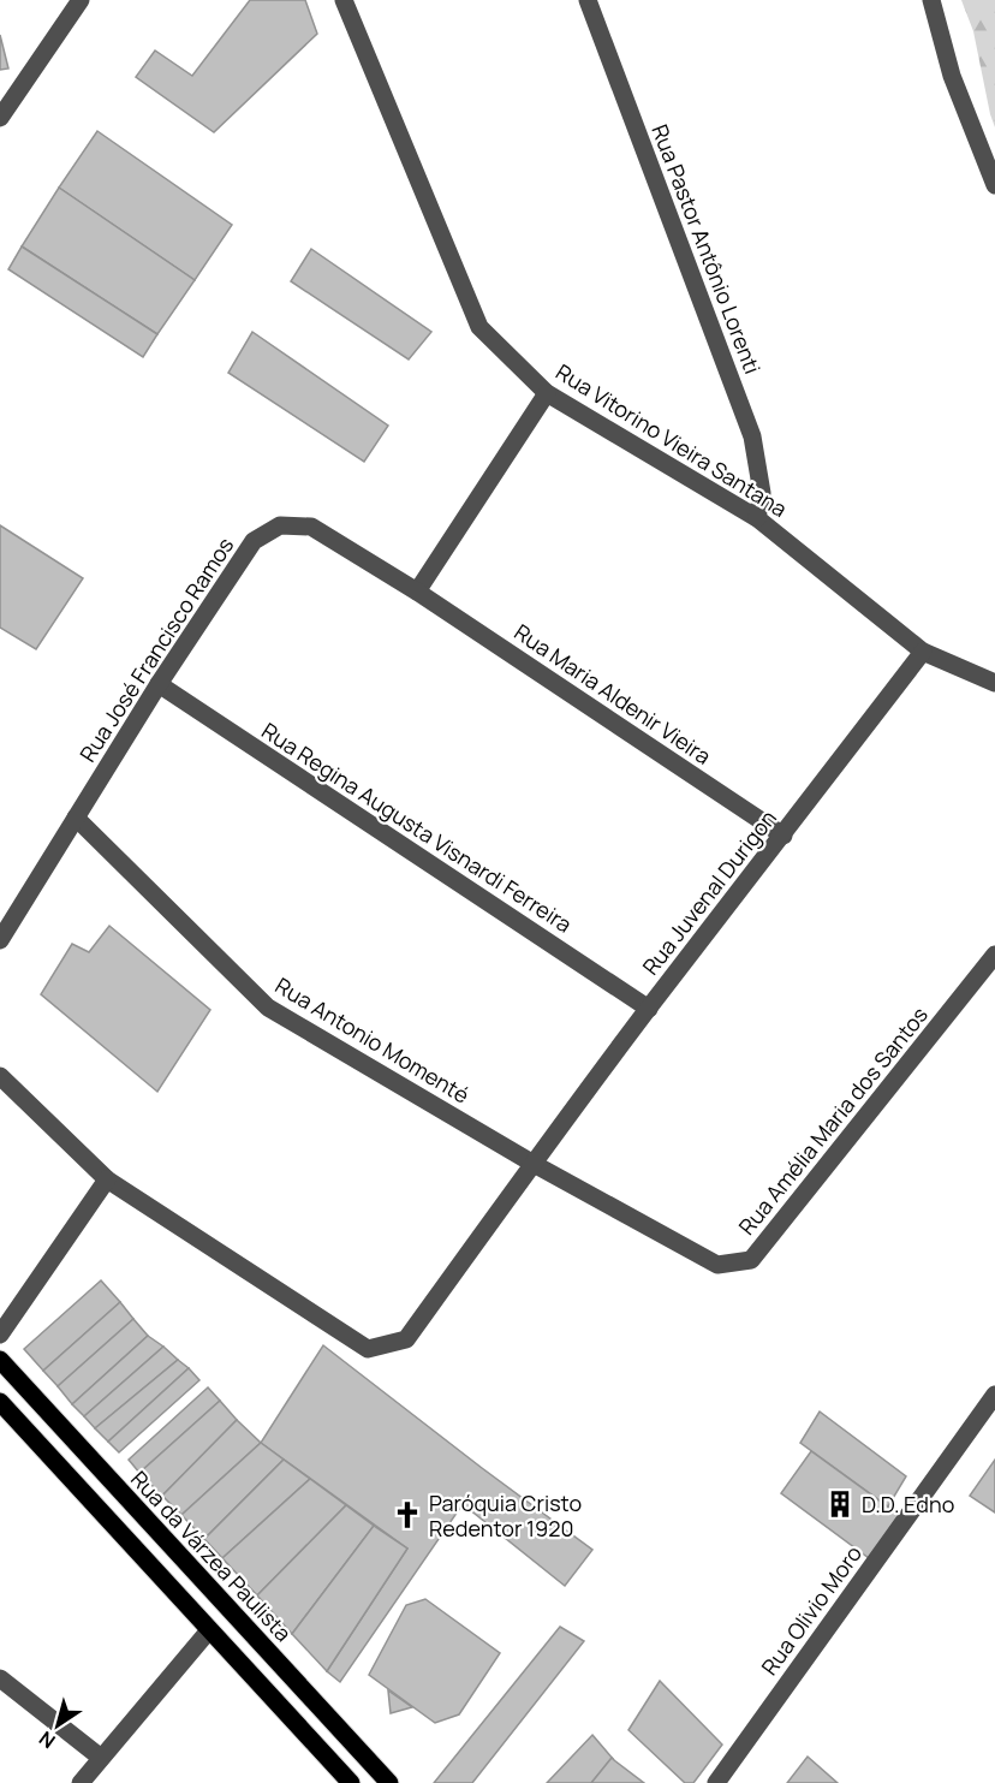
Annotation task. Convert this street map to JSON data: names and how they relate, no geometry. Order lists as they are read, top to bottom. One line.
{"streets":{"main road":["Rua da Várzea Paulista"],"street":["Rua Pastor Antônio Lorenti","Rua Vitorino Vieira Santana","Rua José Francisco Ramos","Rua Maria Aldenir Vieira","Rua Regina Augusta Visnardi Ferreira","Rua Juvenal Durigon","Rua Antonio Momenté","Rua Amélia Maria dos Santos","Rua Olivio Moro"]},"crossings":[["Rua Pastor Antônio Lorenti","Rua Vitorino Vieira Santana"],["Rua Vitorino Vieira Santana","Rua Juvenal Durigon"],["Rua José Francisco Ramos","Rua Maria Aldenir Vieira"],["Rua José Francisco Ramos","Rua Regina Augusta Visnardi Ferreira"],["Rua José Francisco Ramos","Rua Antonio Momenté"],["Rua Maria Aldenir Vieira","Rua Juvenal Durigon"],["Rua Regina Augusta Visnardi Ferreira","Rua Juvenal Durigon"],["Rua Juvenal Durigon","Rua Antonio Momenté"],["Rua Juvenal Durigon","Rua Amélia Maria dos Santos"],["Rua Antonio Momenté","Rua Amélia Maria dos Santos"]],"places":{"building":["D.D. Edno"],"church":["Paróquia Cristo Redentor 1920"]},"north":"bottom left"}
